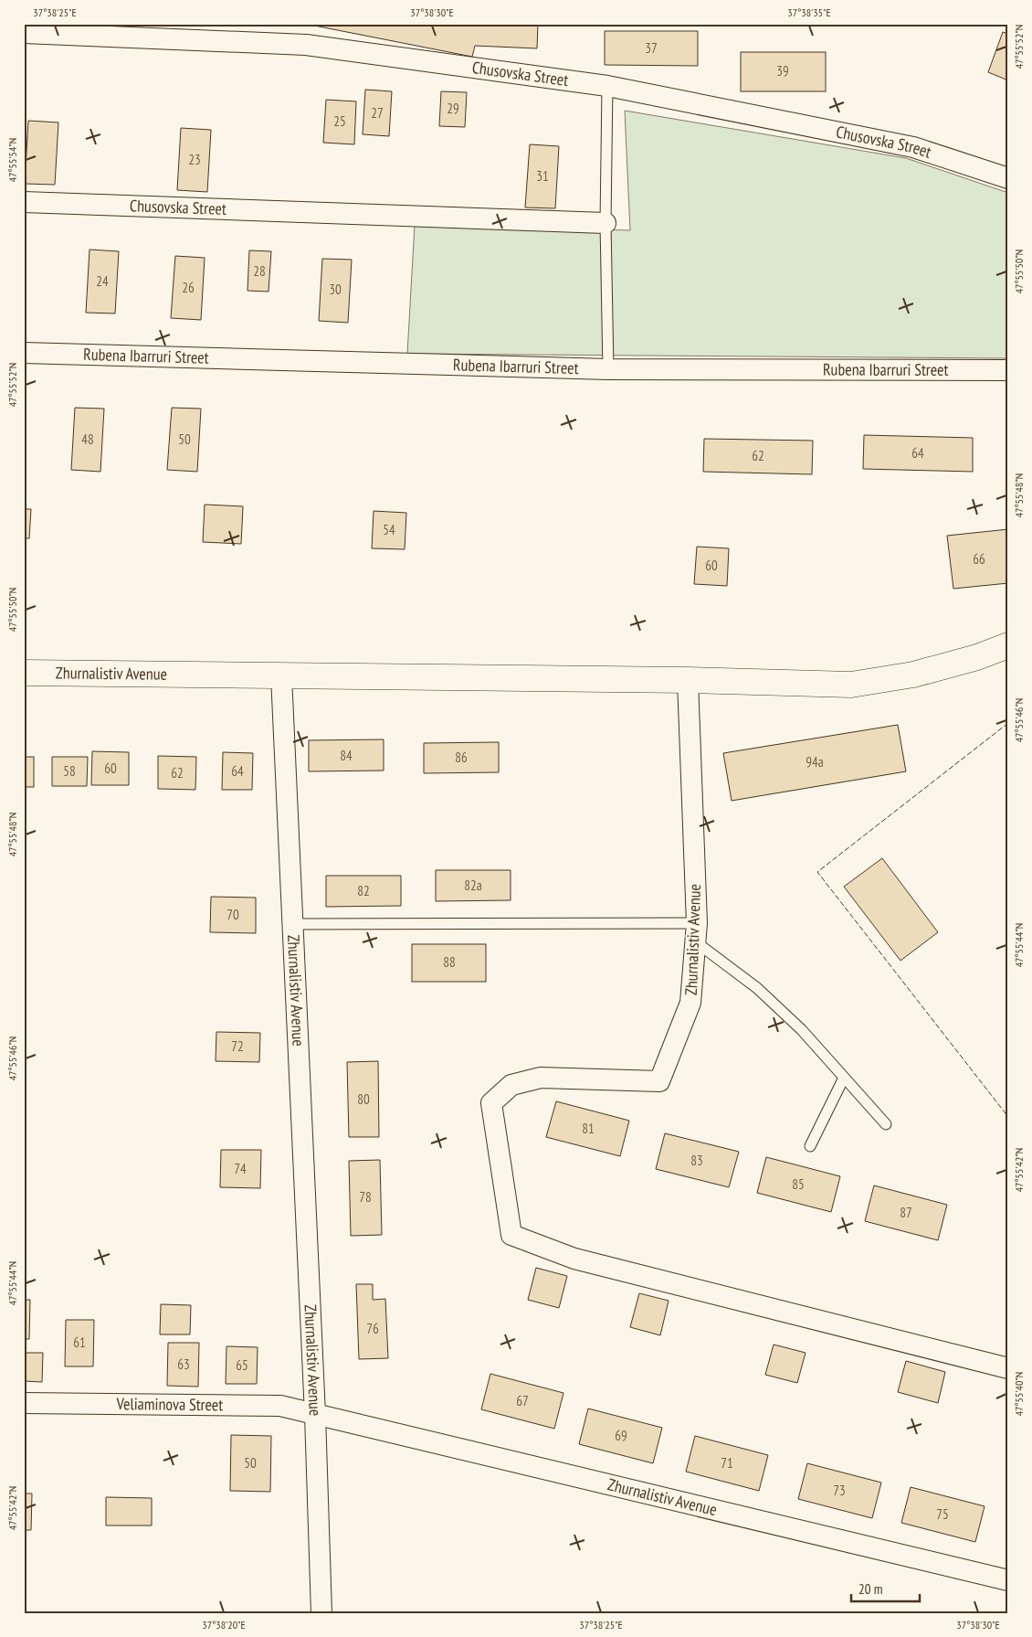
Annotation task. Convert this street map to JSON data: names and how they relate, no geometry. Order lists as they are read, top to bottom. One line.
{"streets":{"main road":["Zhurnalistiv Avenue"],"street":["Chusovska Street","Rubena Ibarruri Street","Veliaminova Street"]},"crossings":[["Zhurnalistiv Avenue","Veliaminova Street"]],"house_numbers":["37","39","29","27","25","23","31","28","24","26","30","48","50","64","62","54","66","60","84","86","94а","60","58","64","62","82а","82","70","88","72","80","81","83","74","85","78","87","76","61","63","65","67","69","50","71","73","75"],"scale_bar":"20 m","coordinates":["37°38'25\"E","37°38'30\"E","37°38'35\"E","47°55'52\"N","47°55'54\"N","47°55'50\"N","47°55'48\"N","47°55'46\"N","47°55'44\"N","47°55'42\"N","47°55'40\"N","37°38'20\"E"]}
